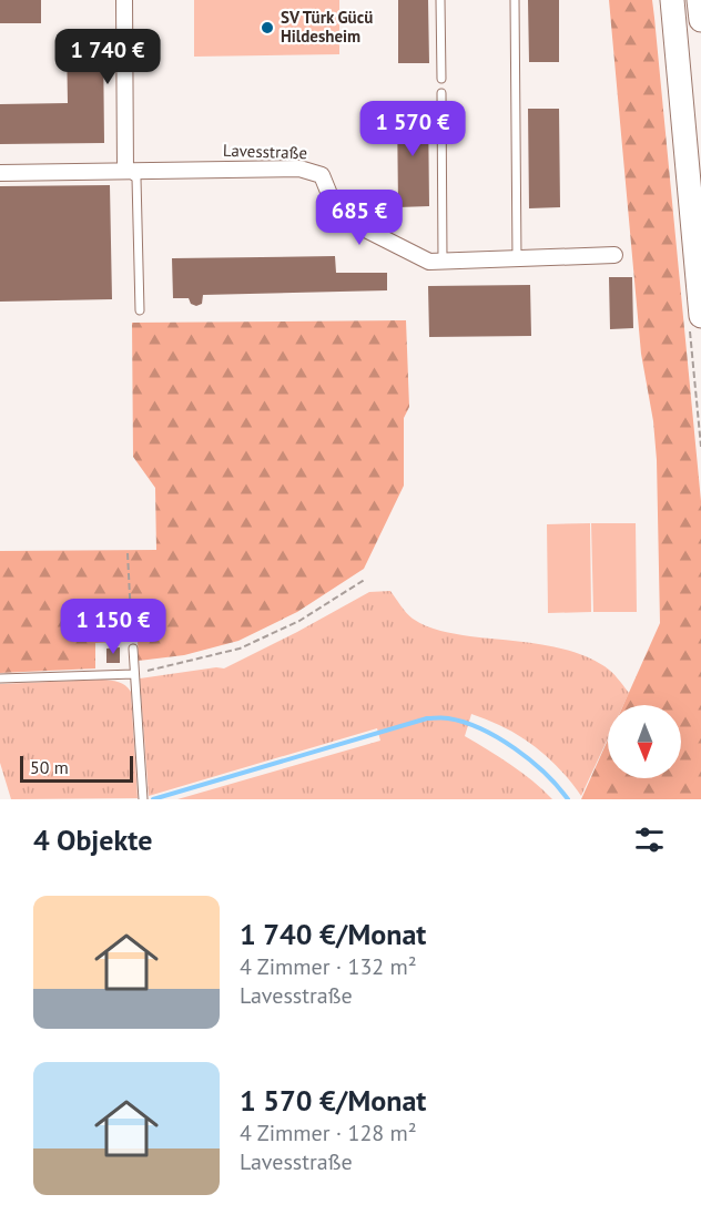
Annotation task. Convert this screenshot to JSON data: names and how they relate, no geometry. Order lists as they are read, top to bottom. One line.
{"streets":{"street":["Lavesstraße"]},"places":["SV Türk Gücü Hildesheim"],"scale_bar":"50 m","north":"bottom","page":{"price":["1 740 €","1 570 €","685 €","1 150 €"],"scale":"50 m","heading":"4 Objekte","list":[{"name":"1 740 €/Monat","note":"4 Zimmer · 132 m² · Lavesstraße"},{"name":"1 570 €/Monat","note":"4 Zimmer · 128 m² · Lavesstraße"}]}}
